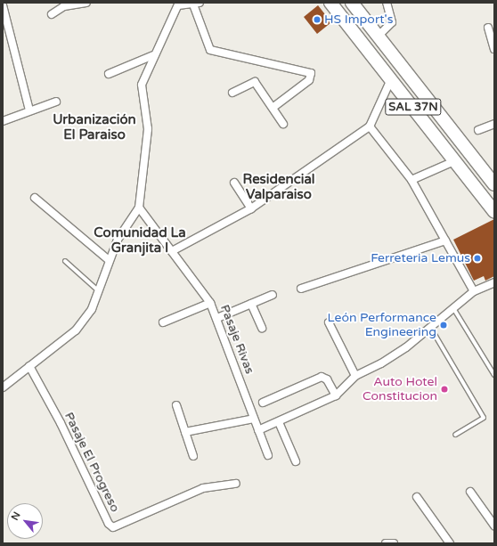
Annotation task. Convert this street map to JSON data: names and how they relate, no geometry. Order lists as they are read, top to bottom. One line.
{"streets":{"highway":["SAL 37N"],"street":["Pasaje Rivas","Pasaje El Progreso"]},"districts":["Urbanización El Paraiso","Residencial Valparaiso","Comunidad La Granjita I"],"places":["HS Import's","Ferreteria Lemus","León Performance Engineering","Auto Hotel Constitucion"],"north":"top left"}
